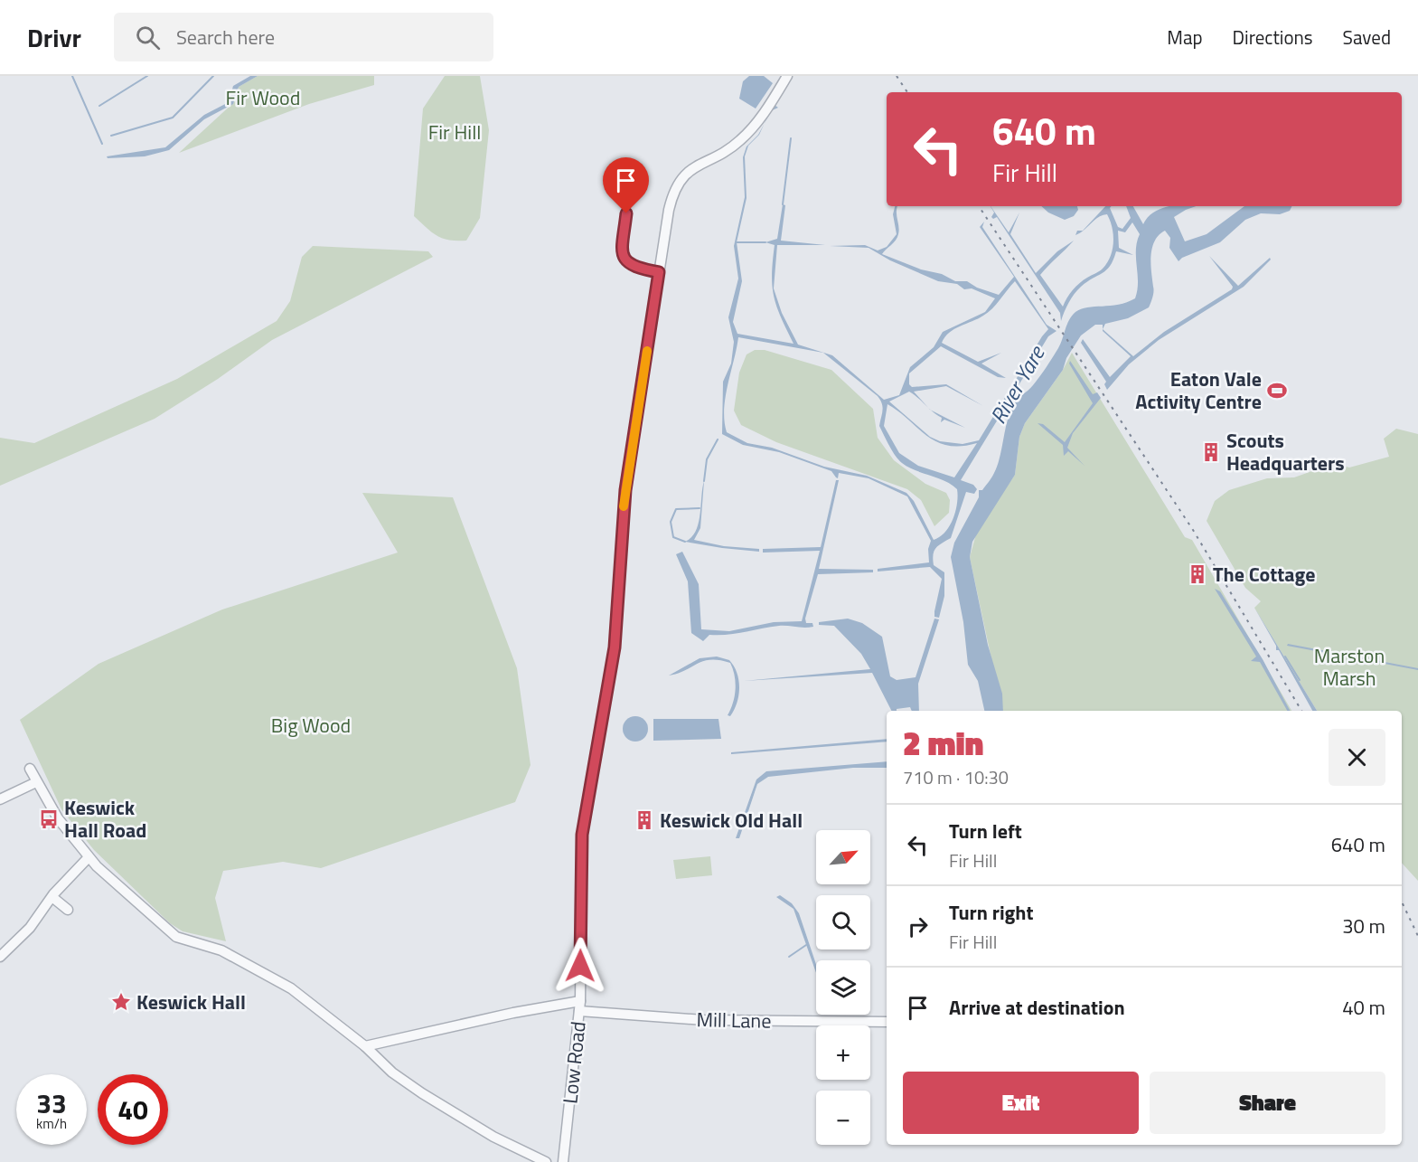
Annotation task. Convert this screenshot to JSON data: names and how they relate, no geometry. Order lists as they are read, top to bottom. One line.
{"streets":{"street":["Mill Lane","Low Road"]},"crossings":[["Mill Lane","Low Road"]],"water":["River Yare"],"parks":["Fir Wood","Fir Hill","Marston Marsh","Big Wood"],"places":{"sports":["Eaton Vale Activity Centre"],"building":["Scouts Headquarters","The Cottage","Keswick Old Hall"],"bus stop":["Keswick Hall Road"],"place":["Keswick Hall"]},"north":"top right","page":{"header":"Drivr","search":"Search here","nav":["Map","Directions","Saved"],"turn":["640 m","Fir Hill"],"heading":["2 min","710 m · 10:30"],"list":[{"name":"Turn left","note":"Fir Hill","value":"640 m"},{"name":"Turn right","note":"Fir Hill","value":"30 m"},{"name":"Arrive at destination","value":"40 m"}],"map_buttons":["+","−"],"buttons":["Exit","Share"],"speed":"33 km/h","limit":"40"}}
